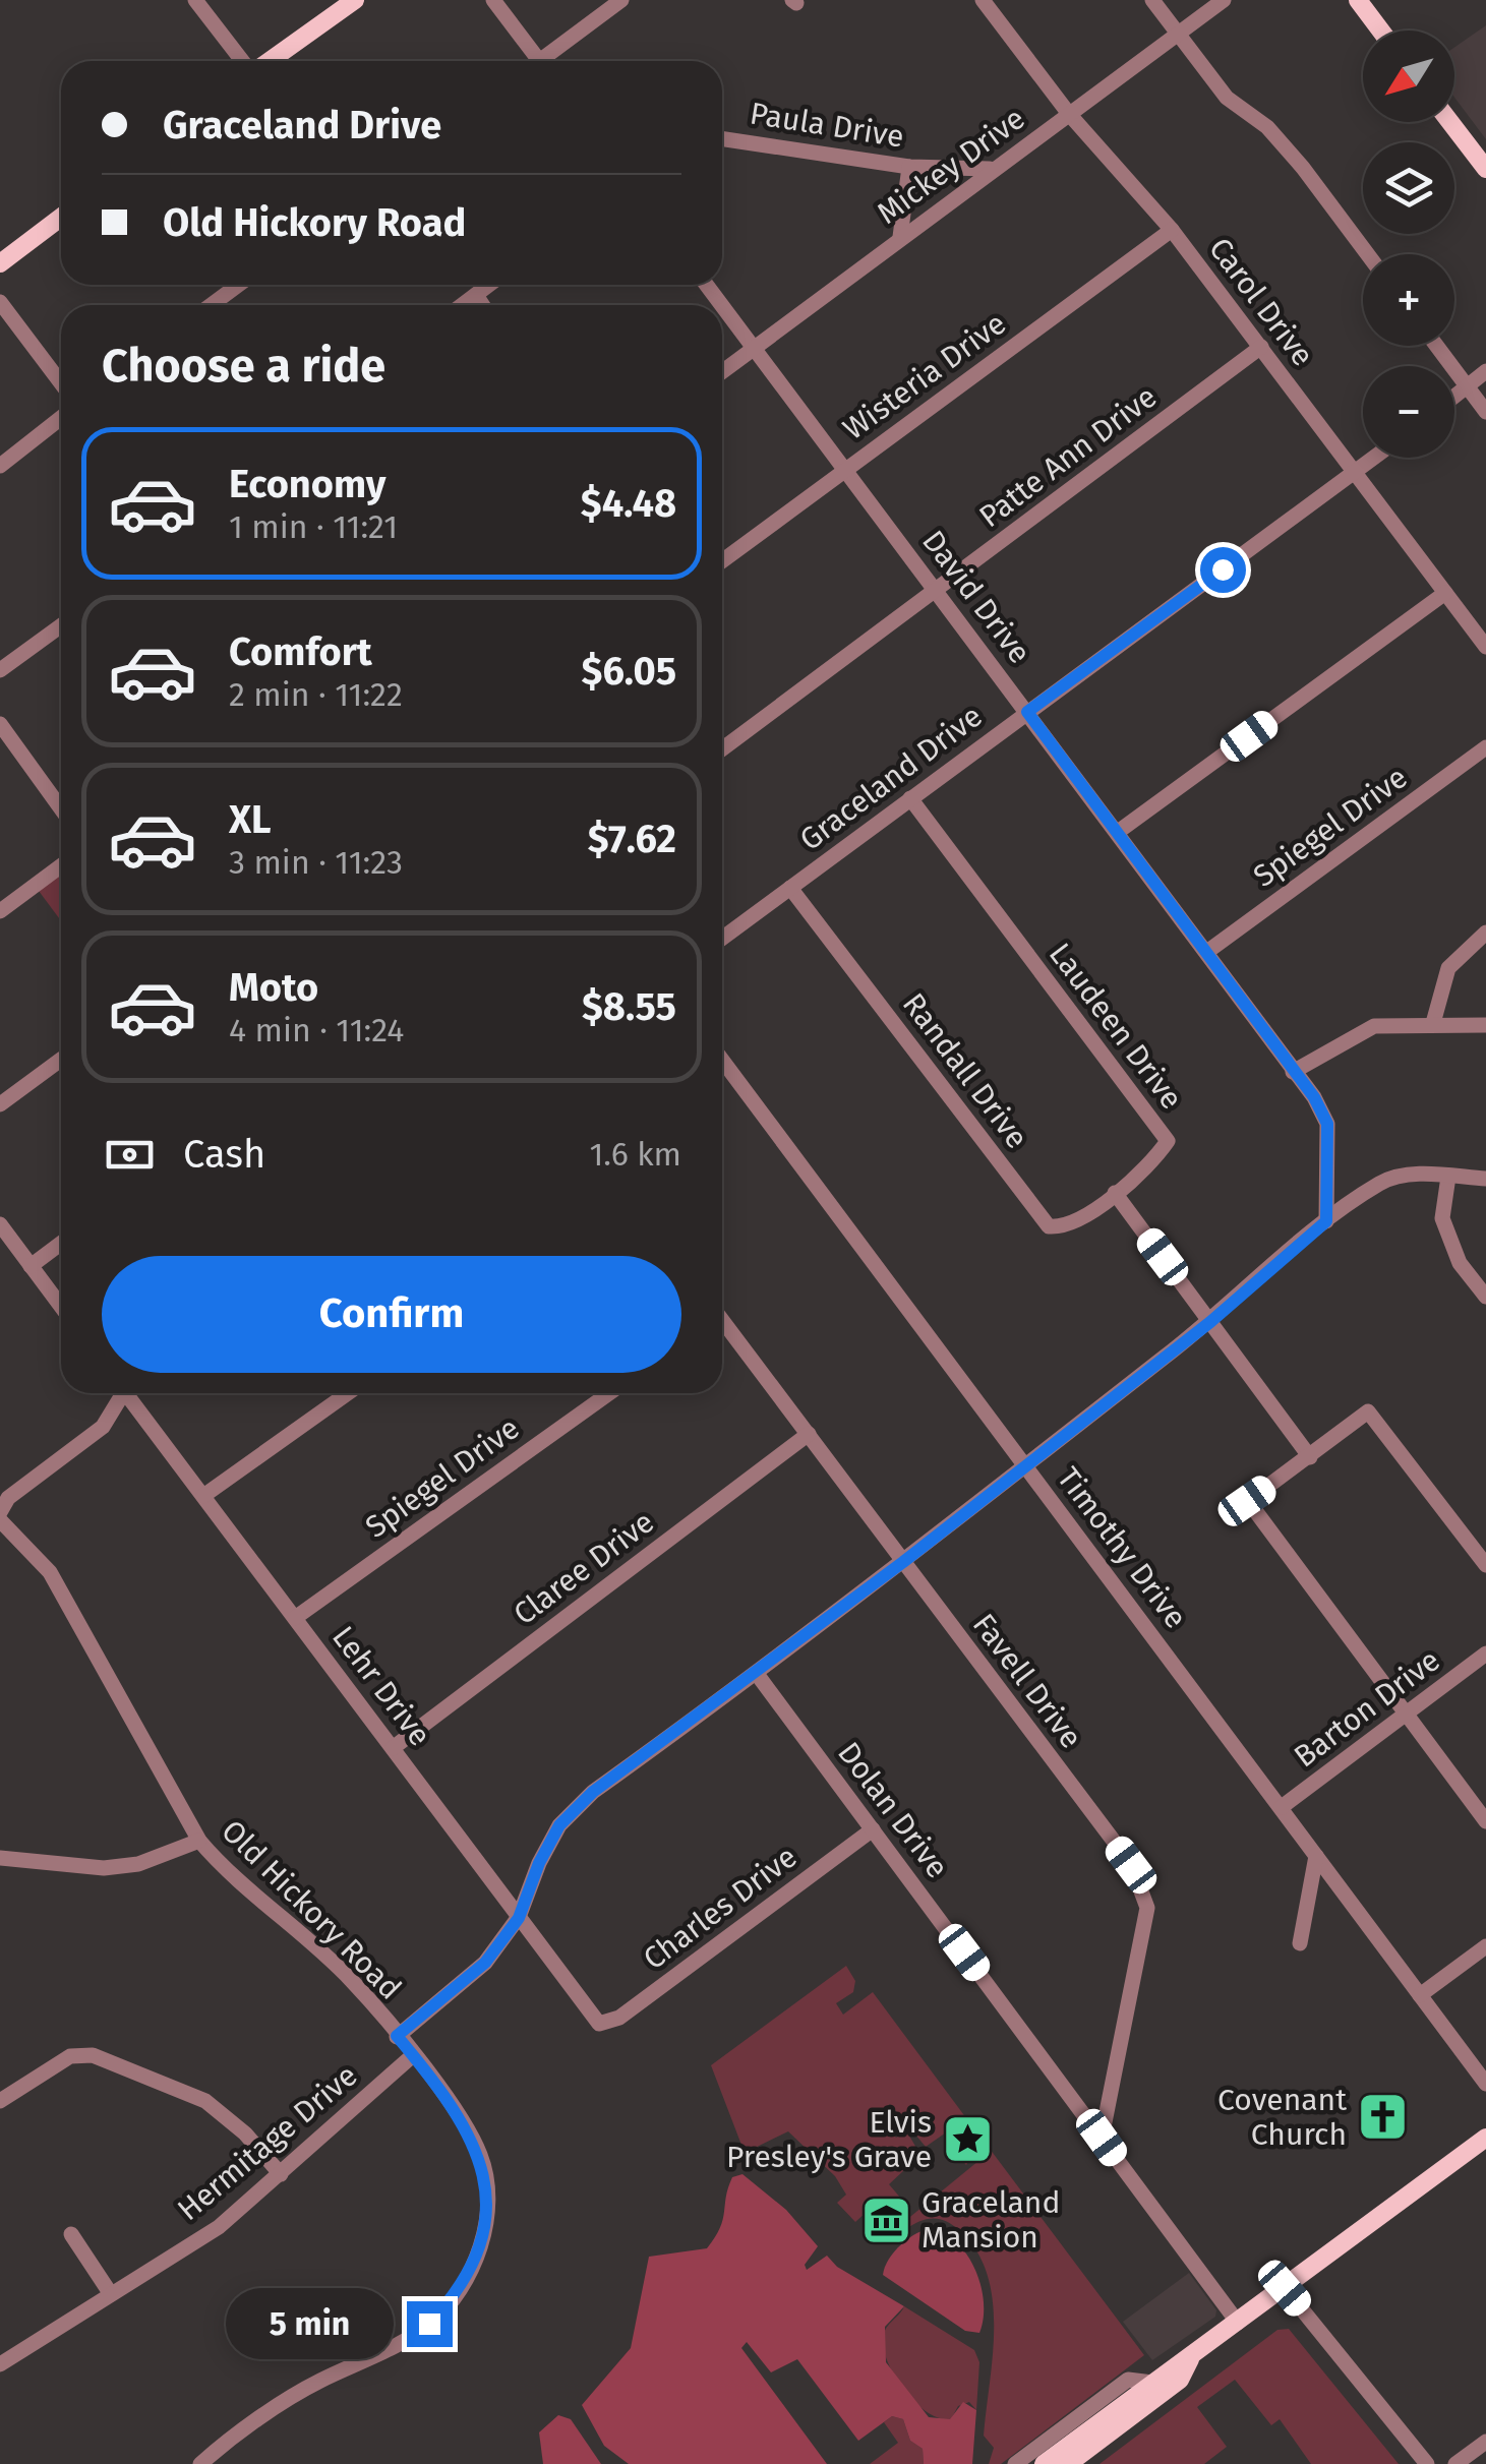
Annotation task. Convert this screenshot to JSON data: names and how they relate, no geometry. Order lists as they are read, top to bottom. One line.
{"streets":{"street":["Paula Drive","Mickey Drive","Carol Drive","Wisteria Drive","Patte Ann Drive","David Drive","Graceland Drive","Spiegel Drive","Laudeen Drive","Randall Drive","Timothy Drive","Claree Drive","Favell Drive","Lehr Drive","Barton Drive","Dolan Drive","Charles Drive","Old Hickory Road","Hermitage Drive"]},"crossings":[["Paula Drive","Mickey Drive"],["Mickey Drive","Carol Drive"],["Mickey Drive","David Drive"],["Carol Drive","Wisteria Drive"],["Carol Drive","Patte Ann Drive"],["Carol Drive","Graceland Drive"],["Wisteria Drive","David Drive"],["Patte Ann Drive","David Drive"],["David Drive","Graceland Drive"],["David Drive","Spiegel Drive"],["Graceland Drive","Laudeen Drive"],["Graceland Drive","Randall Drive"],["Spiegel Drive","Lehr Drive"],["Laudeen Drive","Randall Drive"],["Timothy Drive","Barton Drive"],["Claree Drive","Favell Drive"],["Claree Drive","Lehr Drive"],["Favell Drive","Dolan Drive"],["Lehr Drive","Charles Drive"],["Dolan Drive","Charles Drive"],["Old Hickory Road","Hermitage Drive"]],"places":{"church":["Covenant Church"],"place":["Elvis Presley's Grave"],"museum":["Graceland Mansion"]},"north":"bottom left","page":{"map_buttons":["+","−"],"banner":["Graceland Drive","Old Hickory Road"],"heading":"Choose a ride","list":[{"name":"Economy","note":"1 min · 11:21","value":"$4.48"},{"name":"Comfort","note":"2 min · 11:22","value":"$6.05"},{"name":"XL","note":"3 min · 11:23","value":"$7.62"},{"name":"Moto","note":"4 min · 11:24","value":"$8.55"}],"pay":["Cash","1.6 km"],"buttons":"Confirm","bubble":"5 min"}}
